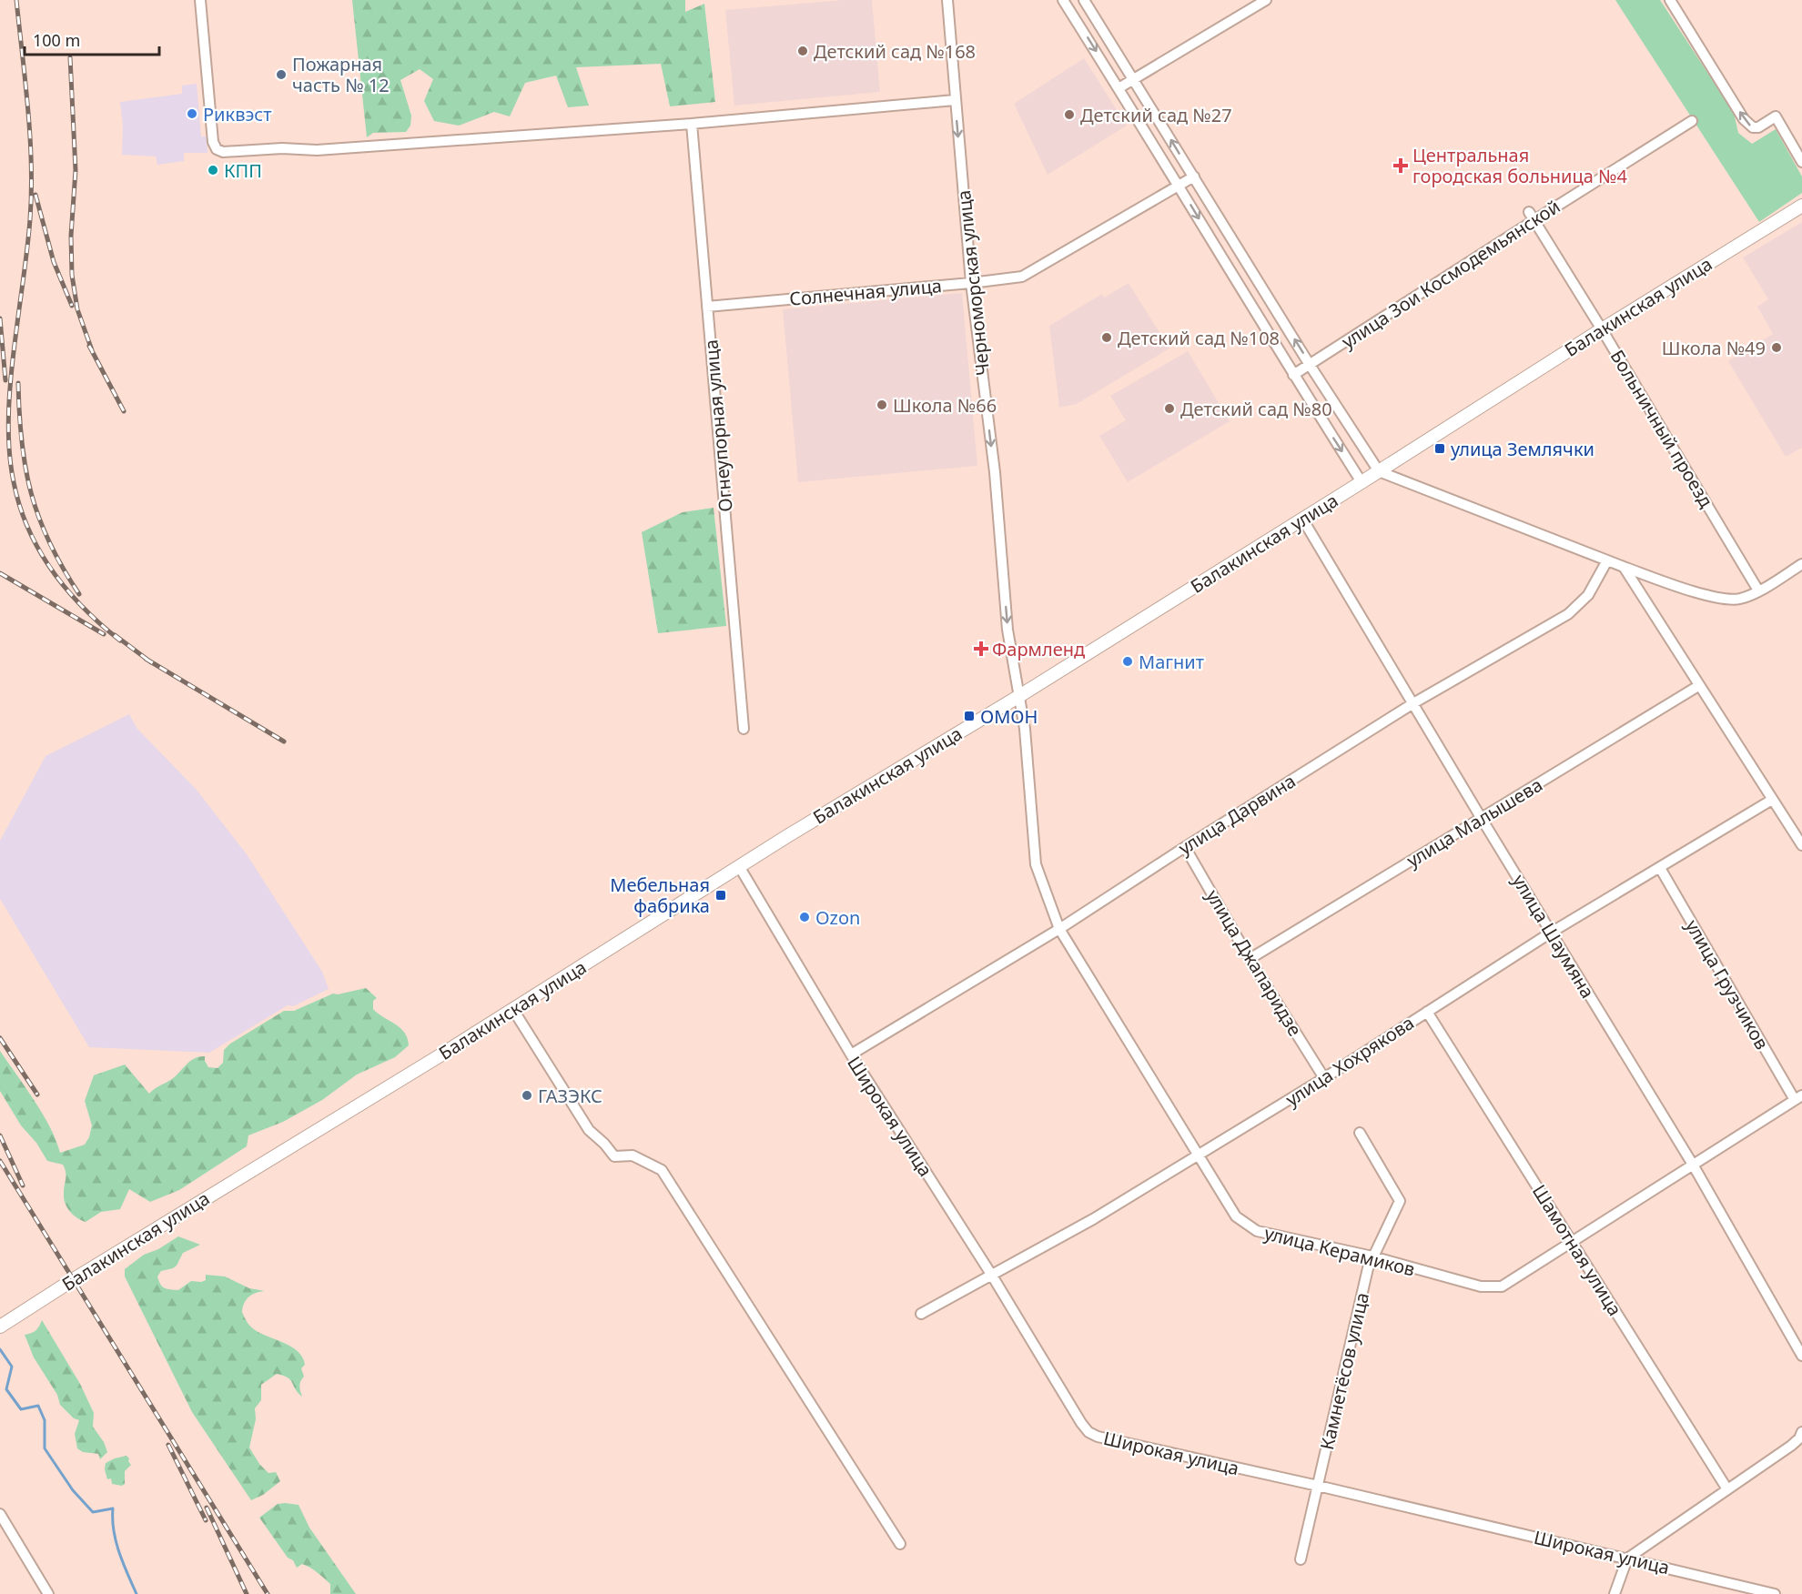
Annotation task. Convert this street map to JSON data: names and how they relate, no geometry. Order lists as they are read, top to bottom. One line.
{"streets":{"main road":["Балакинская улица"],"street":["улица Зои Космодемьянской","Черноморская улица","Солнечная улица","Огнеупорная улица","Больничный проезд","улица Дарвина","улица Малышева","улица Шаумяна","улица Джапаридзе","улица Грузчиков","улица Хохрякова","Широкая улица","Шамотная улица","улица Керамиков","Камнетёсов улица"]},"crossings":[["улица Зои Космодемьянской","Больничный проезд"],["Черноморская улица","Солнечная улица"],["Черноморская улица","Балакинская улица"],["Черноморская улица","улица Керамиков"],["Солнечная улица","Огнеупорная улица"],["Балакинская улица","Больничный проезд"],["Балакинская улица","улица Шаумяна"],["Балакинская улица","Широкая улица"],["Балакинская улица","улица Керамиков"],["улица Дарвина","улица Шаумяна"],["улица Дарвина","улица Джапаридзе"],["улица Дарвина","Широкая улица"],["улица Дарвина","улица Керамиков"],["улица Малышева","улица Шаумяна"],["улица Малышева","улица Джапаридзе"],["улица Шаумяна","улица Хохрякова"],["улица Шаумяна","улица Керамиков"],["улица Джапаридзе","улица Хохрякова"],["улица Грузчиков","улица Хохрякова"],["улица Грузчиков","улица Керамиков"],["улица Хохрякова","Широкая улица"],["улица Хохрякова","Шамотная улица"],["улица Хохрякова","улица Керамиков"],["Широкая улица","Камнетёсов улица"],["Шамотная улица","улица Керамиков"],["улица Керамиков","Камнетёсов улица"]],"one_way":["Черноморская улица"],"places":{"other":["Детский сад №168","Пожарная часть № 12","Риквэст","Детский сад №27","КПП","Детский сад №108","Школа №49","Школа №66","Детский сад №80","Магнит","Ozon","ГАЗЭКС"],"health":["Центральная городская больница №4","Фармленд"],"transit":["улица Землячки","ОМОН","Мебельная фабрика"]},"scale_bar":"100 m"}
